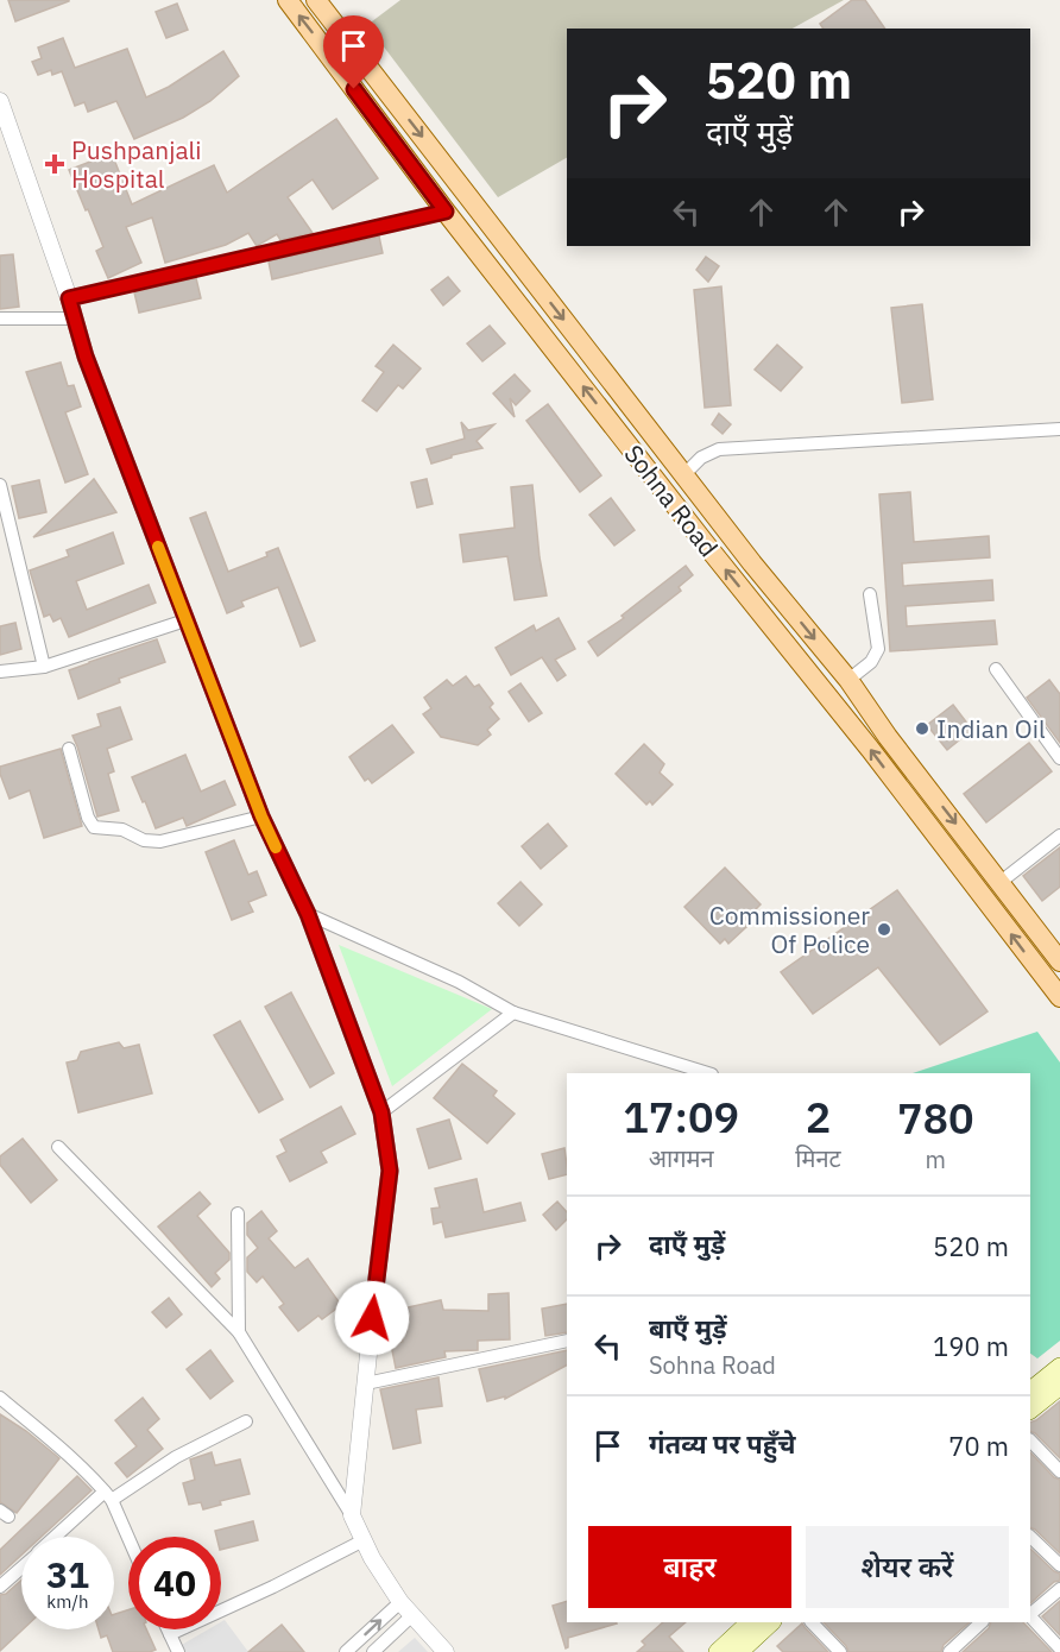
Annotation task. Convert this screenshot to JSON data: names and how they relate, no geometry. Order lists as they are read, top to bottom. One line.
{"streets":{"main road":["Sohna Road"]},"places":{"health":["Pushpanjali Hospital"],"other":["Indian Oil","Commissioner Of Police"]},"page":{"turn":["520 m","दाएँ मुड़ें"],"eta":["17:09","आगमन","2","मिनट","780","m"],"list":[{"name":"दाएँ मुड़ें","value":"520 m"},{"name":"बाएँ मुड़ें","note":"Sohna Road","value":"190 m"},{"name":"गंतव्य पर पहुँचे","value":"70 m"}],"buttons":["बाहर","शेयर करें"],"speed":"31 km/h","limit":"40"}}
